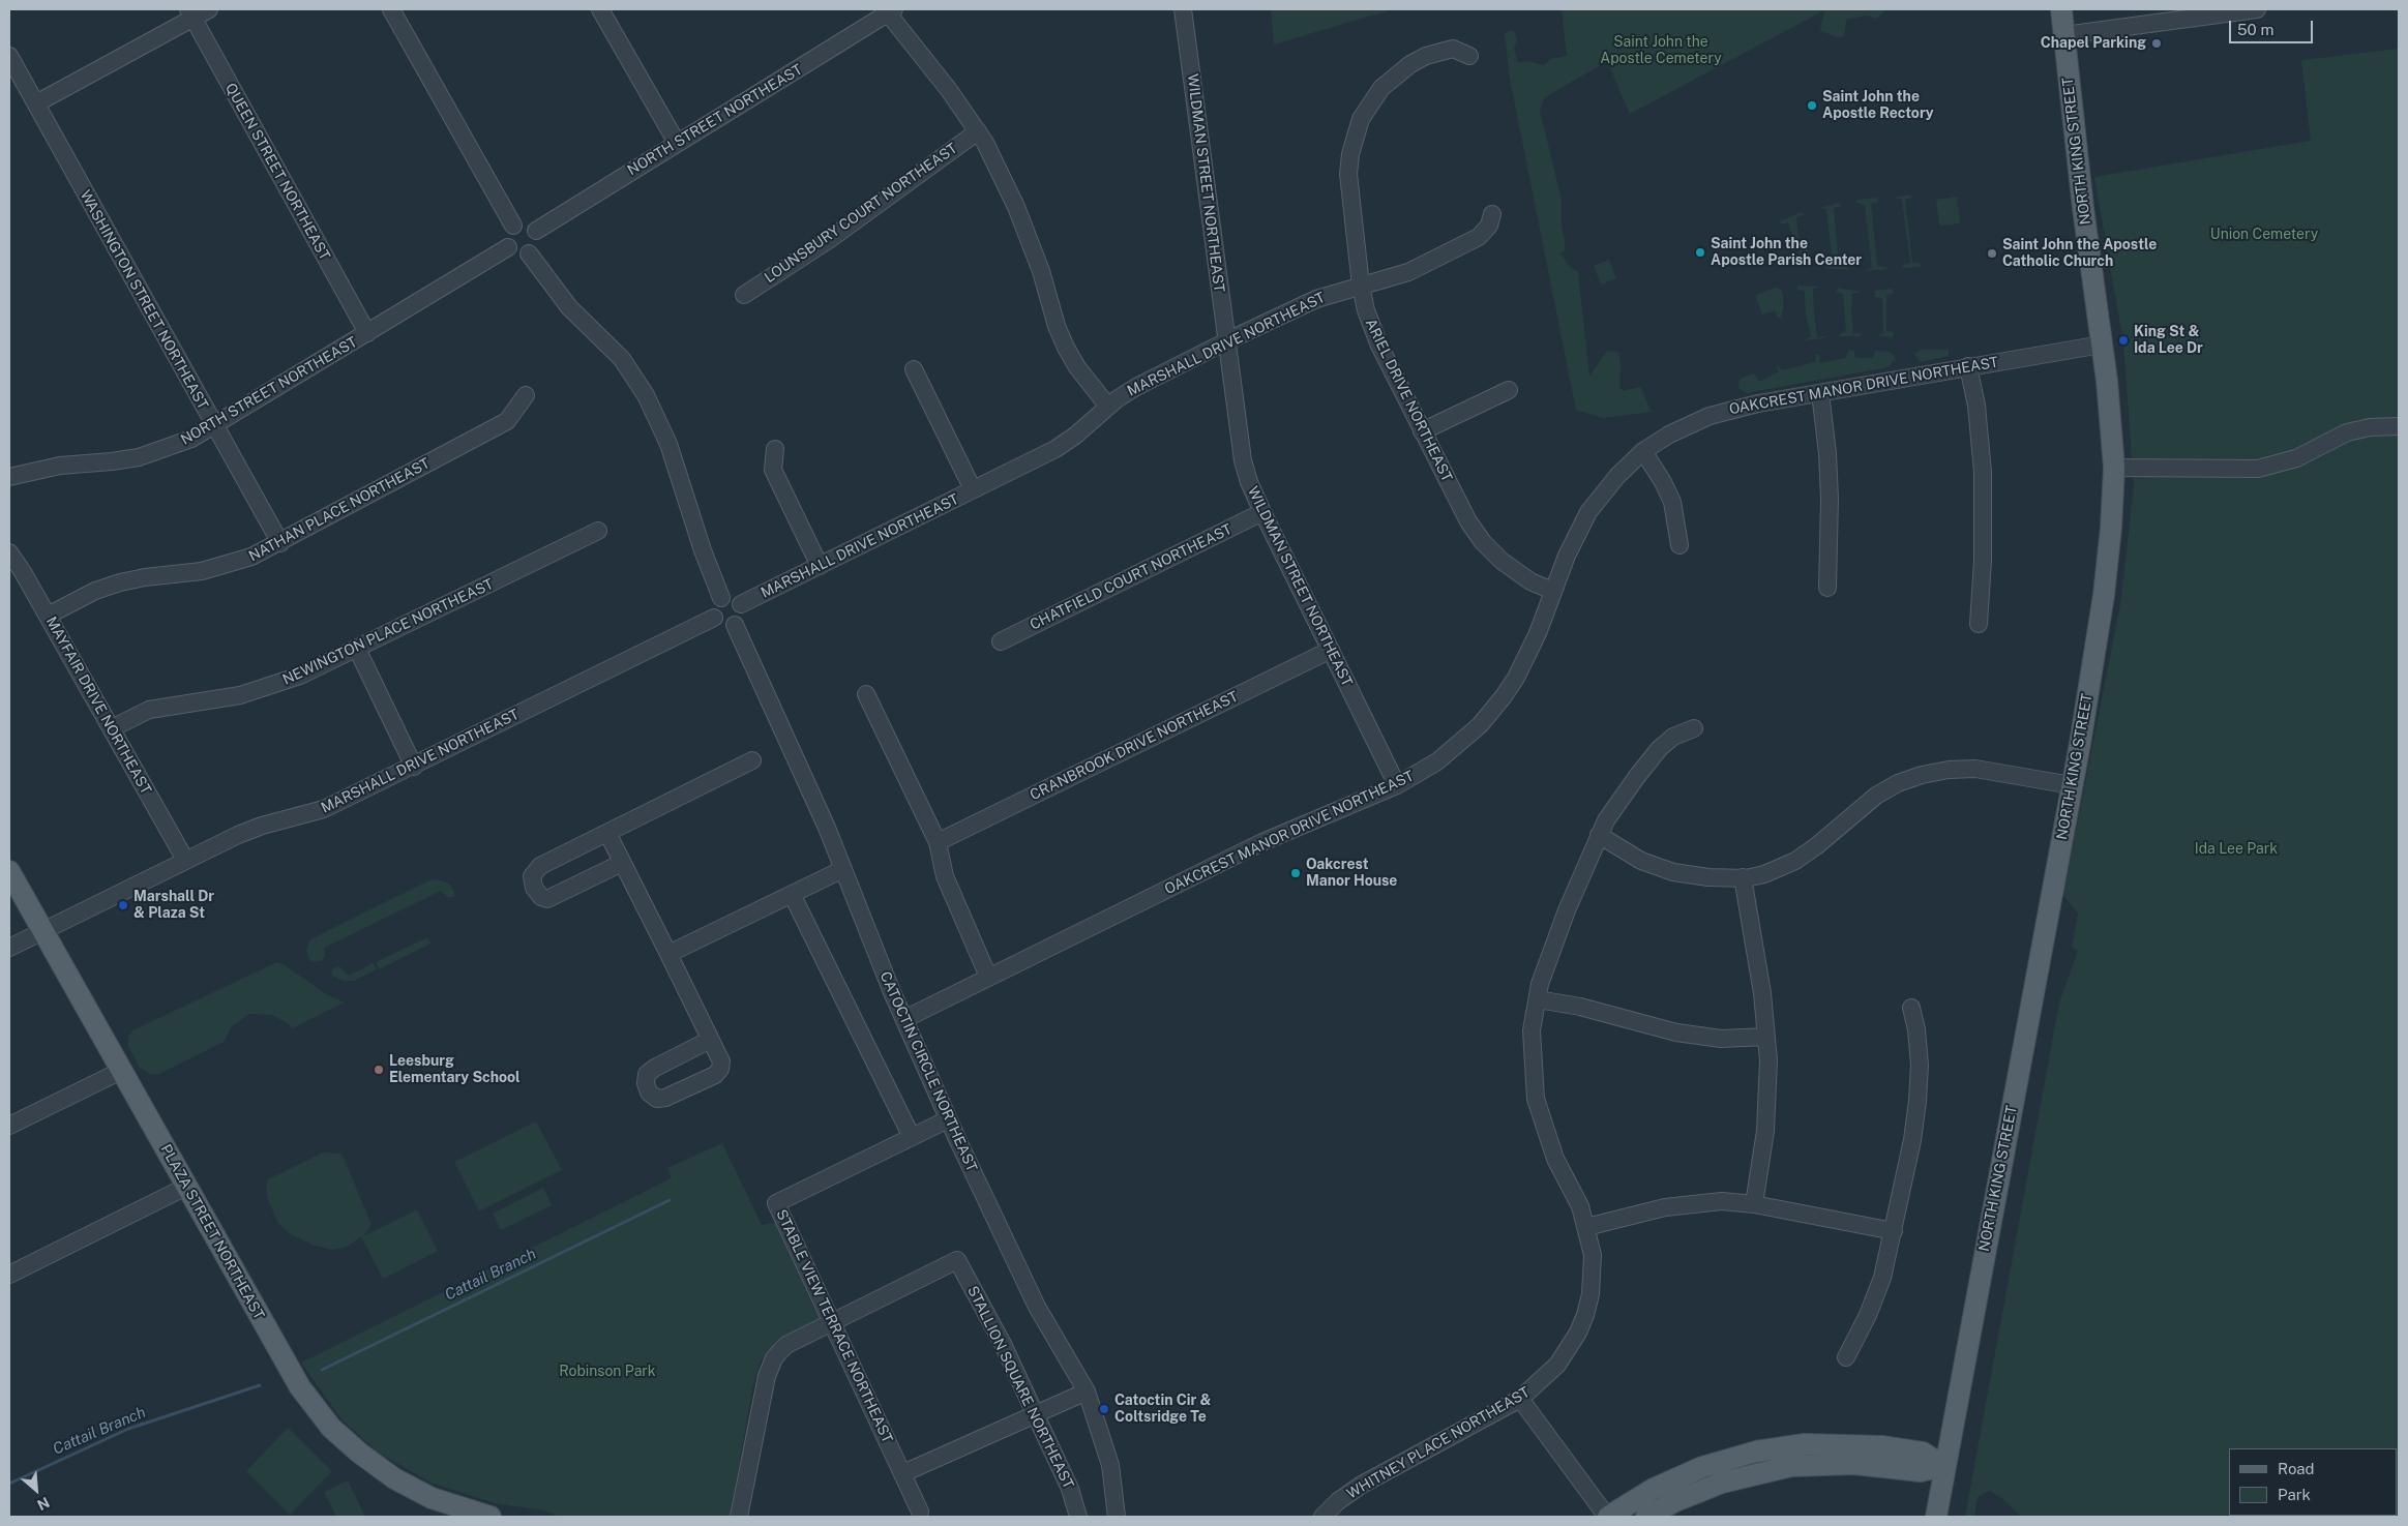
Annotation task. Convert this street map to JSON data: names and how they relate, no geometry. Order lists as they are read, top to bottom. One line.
{"streets":{"main road":["NORTH KING STREET","PLAZA STREET NORTHEAST"],"street":["NORTH STREET NORTHEAST","QUEEN STREET NORTHEAST","WILDMAN STREET NORTHEAST","LOUNSBURY COURT NORTHEAST","WASHINGTON STREET NORTHEAST","MARSHALL DRIVE NORTHEAST","OAKCREST MANOR DRIVE NORTHEAST","ARIEL DRIVE NORTHEAST","NATHAN PLACE NORTHEAST","CHATFIELD COURT NORTHEAST","NEWINGTON PLACE NORTHEAST","MAYFAIR DRIVE NORTHEAST","CRANBROOK DRIVE NORTHEAST","CATOCTIN CIRCLE NORTHEAST","STABLE VIEW TERRACE NORTHEAST","STALLION SQUARE NORTHEAST","WHITNEY PLACE NORTHEAST"]},"crossings":[["NORTH STREET NORTHEAST","QUEEN STREET NORTHEAST"],["NORTH STREET NORTHEAST","WASHINGTON STREET NORTHEAST"],["NORTH KING STREET","OAKCREST MANOR DRIVE NORTHEAST"],["WILDMAN STREET NORTHEAST","MARSHALL DRIVE NORTHEAST"],["WILDMAN STREET NORTHEAST","OAKCREST MANOR DRIVE NORTHEAST"],["WILDMAN STREET NORTHEAST","CHATFIELD COURT NORTHEAST"],["WILDMAN STREET NORTHEAST","CRANBROOK DRIVE NORTHEAST"],["WASHINGTON STREET NORTHEAST","NATHAN PLACE NORTHEAST"],["MARSHALL DRIVE NORTHEAST","ARIEL DRIVE NORTHEAST"],["MARSHALL DRIVE NORTHEAST","MAYFAIR DRIVE NORTHEAST"],["MARSHALL DRIVE NORTHEAST","CATOCTIN CIRCLE NORTHEAST"],["MARSHALL DRIVE NORTHEAST","PLAZA STREET NORTHEAST"],["OAKCREST MANOR DRIVE NORTHEAST","ARIEL DRIVE NORTHEAST"],["OAKCREST MANOR DRIVE NORTHEAST","CATOCTIN CIRCLE NORTHEAST"],["NATHAN PLACE NORTHEAST","MAYFAIR DRIVE NORTHEAST"],["NEWINGTON PLACE NORTHEAST","MAYFAIR DRIVE NORTHEAST"],["CATOCTIN CIRCLE NORTHEAST","STABLE VIEW TERRACE NORTHEAST"],["STABLE VIEW TERRACE NORTHEAST","STALLION SQUARE NORTHEAST"]],"water":["Cattail Branch"],"parks":["Saint John the Apostle Cemetery","Union Cemetery","Ida Lee Park","Robinson Park"],"places":["Chapel Parking","Saint John the Apostle Rectory","Saint John the Apostle Parish Center","Saint John the Apostle Catholic Church","King St & Ida Lee Dr","Oakcrest Manor House","Marshall Dr & Plaza St","Leesburg Elementary School","Catoctin Cir & Coltsridge Te"],"legend":["Road","Park"],"scale_bar":"50 m","north":"bottom right"}
